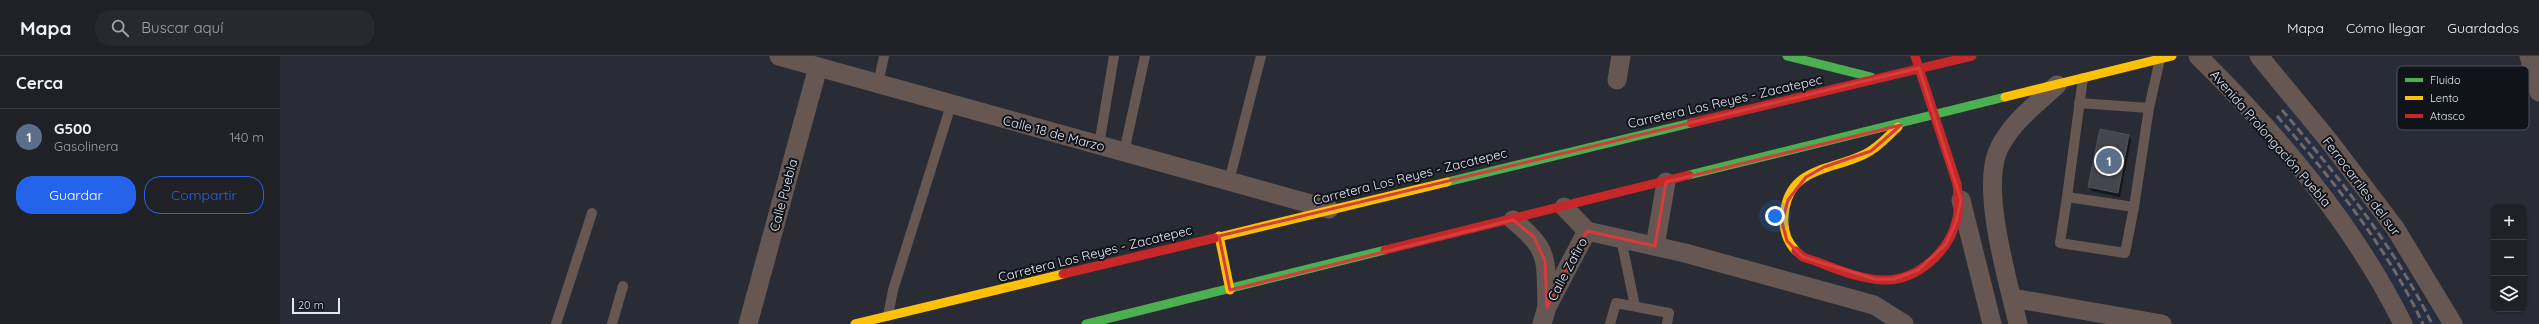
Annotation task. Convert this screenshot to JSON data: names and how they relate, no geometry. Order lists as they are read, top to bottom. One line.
{"streets":{"main road":["Carretera Los Reyes - Zacatepec"],"street":["Calle 18 de Marzo","Avenida Prolongación Puebla","Ferrocarriles del sur","Calle Puebla","Calle Zafiro"]},"crossings":[["Carretera Los Reyes - Zacatepec","Calle 18 de Marzo"],["Calle 18 de Marzo","Calle Puebla"]],"legend":["Fluido","Lento","Atasco"],"scale_bar":"20 m","page":{"header":"Mapa","search":"Buscar aquí","nav":["Mapa","Cómo llegar","Guardados"],"heading":"Cerca","list":[{"mark":"1","name":"G500","note":"Gasolinera","value":"140 m"}],"pins":"1","buttons":["Guardar","Compartir"],"map_buttons":["+","−"],"scale":"20 m"}}
